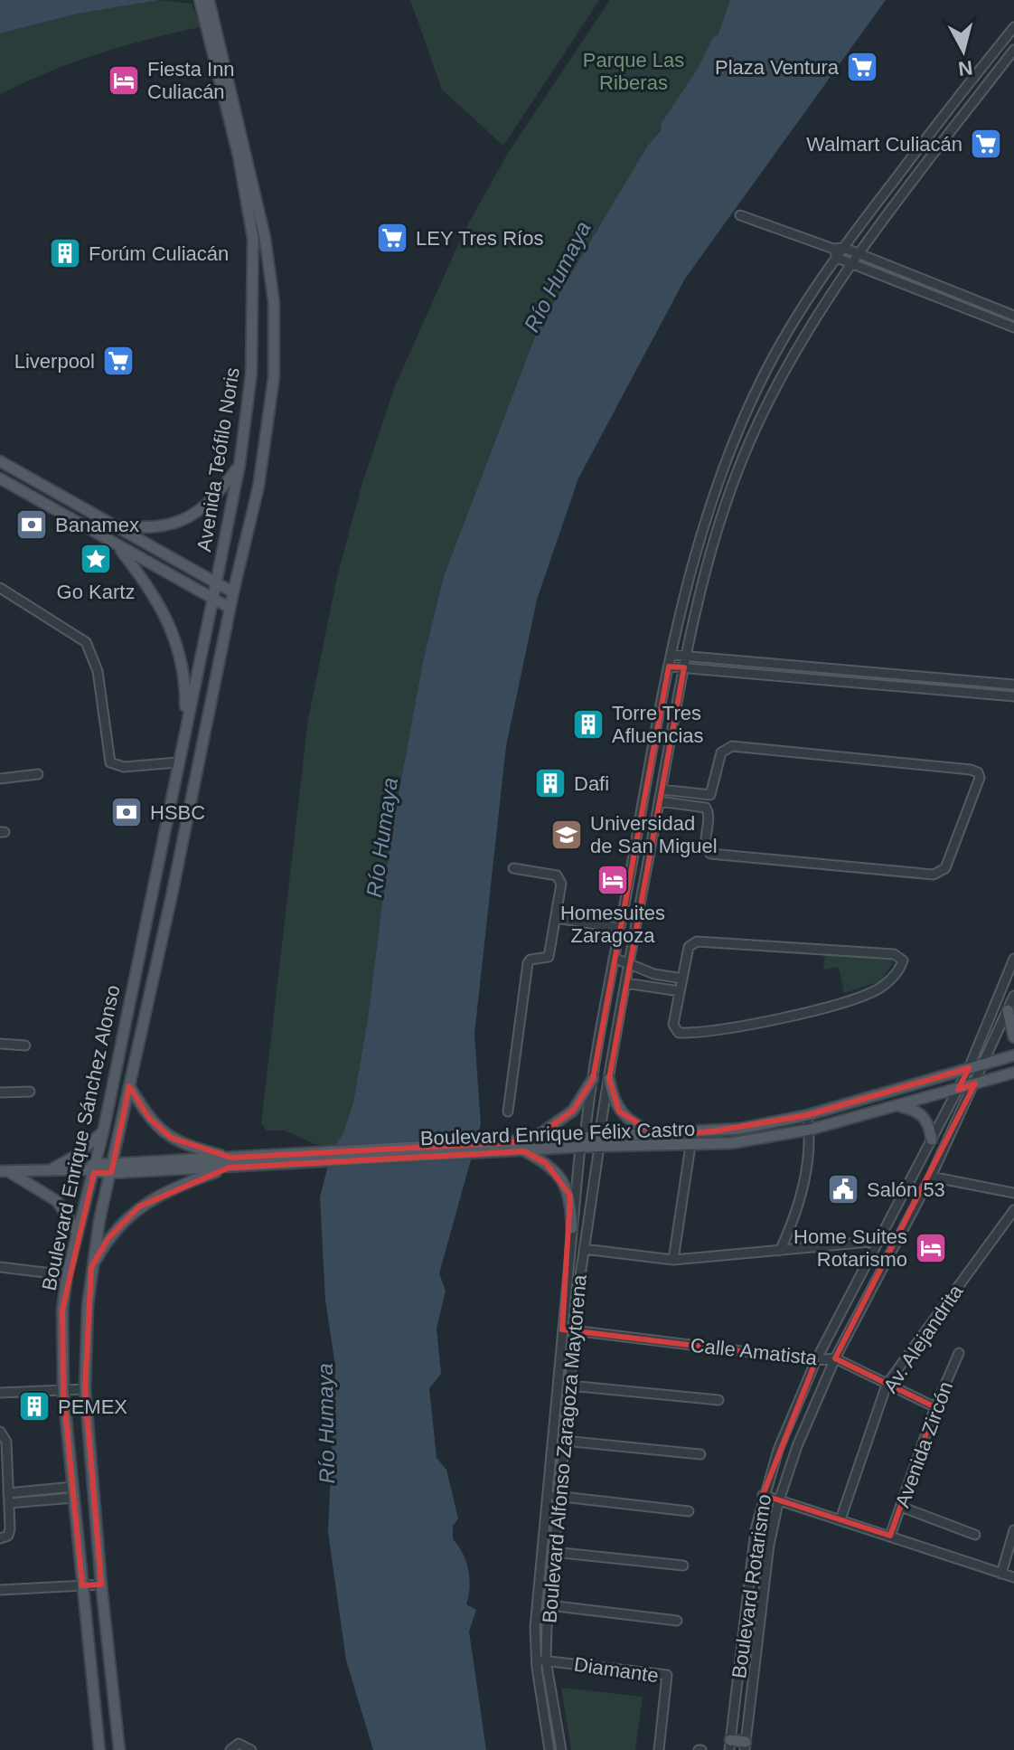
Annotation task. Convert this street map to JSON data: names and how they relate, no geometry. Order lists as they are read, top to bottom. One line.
{"streets":{"main road":["Avenida Teófilo Noris","Boulevard Enrique Félix Castro","Boulevard Enrique Sánchez Alonso"],"street":["Av. Alejandrita","Calle Amatista","Avenida Zircón","Boulevard Alfonso Zaragoza Maytorena","Boulevard Rotarismo","Diamante"]},"crossings":[["Avenida Teófilo Noris","Boulevard Enrique Sánchez Alonso"],["Boulevard Enrique Félix Castro","Boulevard Enrique Sánchez Alonso"],["Boulevard Enrique Félix Castro","Boulevard Alfonso Zaragoza Maytorena"],["Boulevard Enrique Félix Castro","Boulevard Rotarismo"],["Av. Alejandrita","Calle Amatista"],["Calle Amatista","Avenida Zircón"],["Calle Amatista","Boulevard Alfonso Zaragoza Maytorena"],["Calle Amatista","Boulevard Rotarismo"],["Boulevard Alfonso Zaragoza Maytorena","Diamante"]],"water":["Río Humaya"],"parks":["Parque Las Riberas"],"places":{"supermarket":["Plaza Ventura","Walmart Culiacán","LEY Tres Ríos","Liverpool"],"hotel":["Fiesta Inn Culiacán","Homesuites Zaragoza","Home Suites Rotarismo"],"building":["Forúm Culiacán","Torre Tres Afluencias","Dafi","PEMEX"],"bank":["Banamex","HSBC"],"place":["Go Kartz"],"school or university":["Universidad de San Miguel"],"public building":["Salón 53"]},"north":"bottom"}
